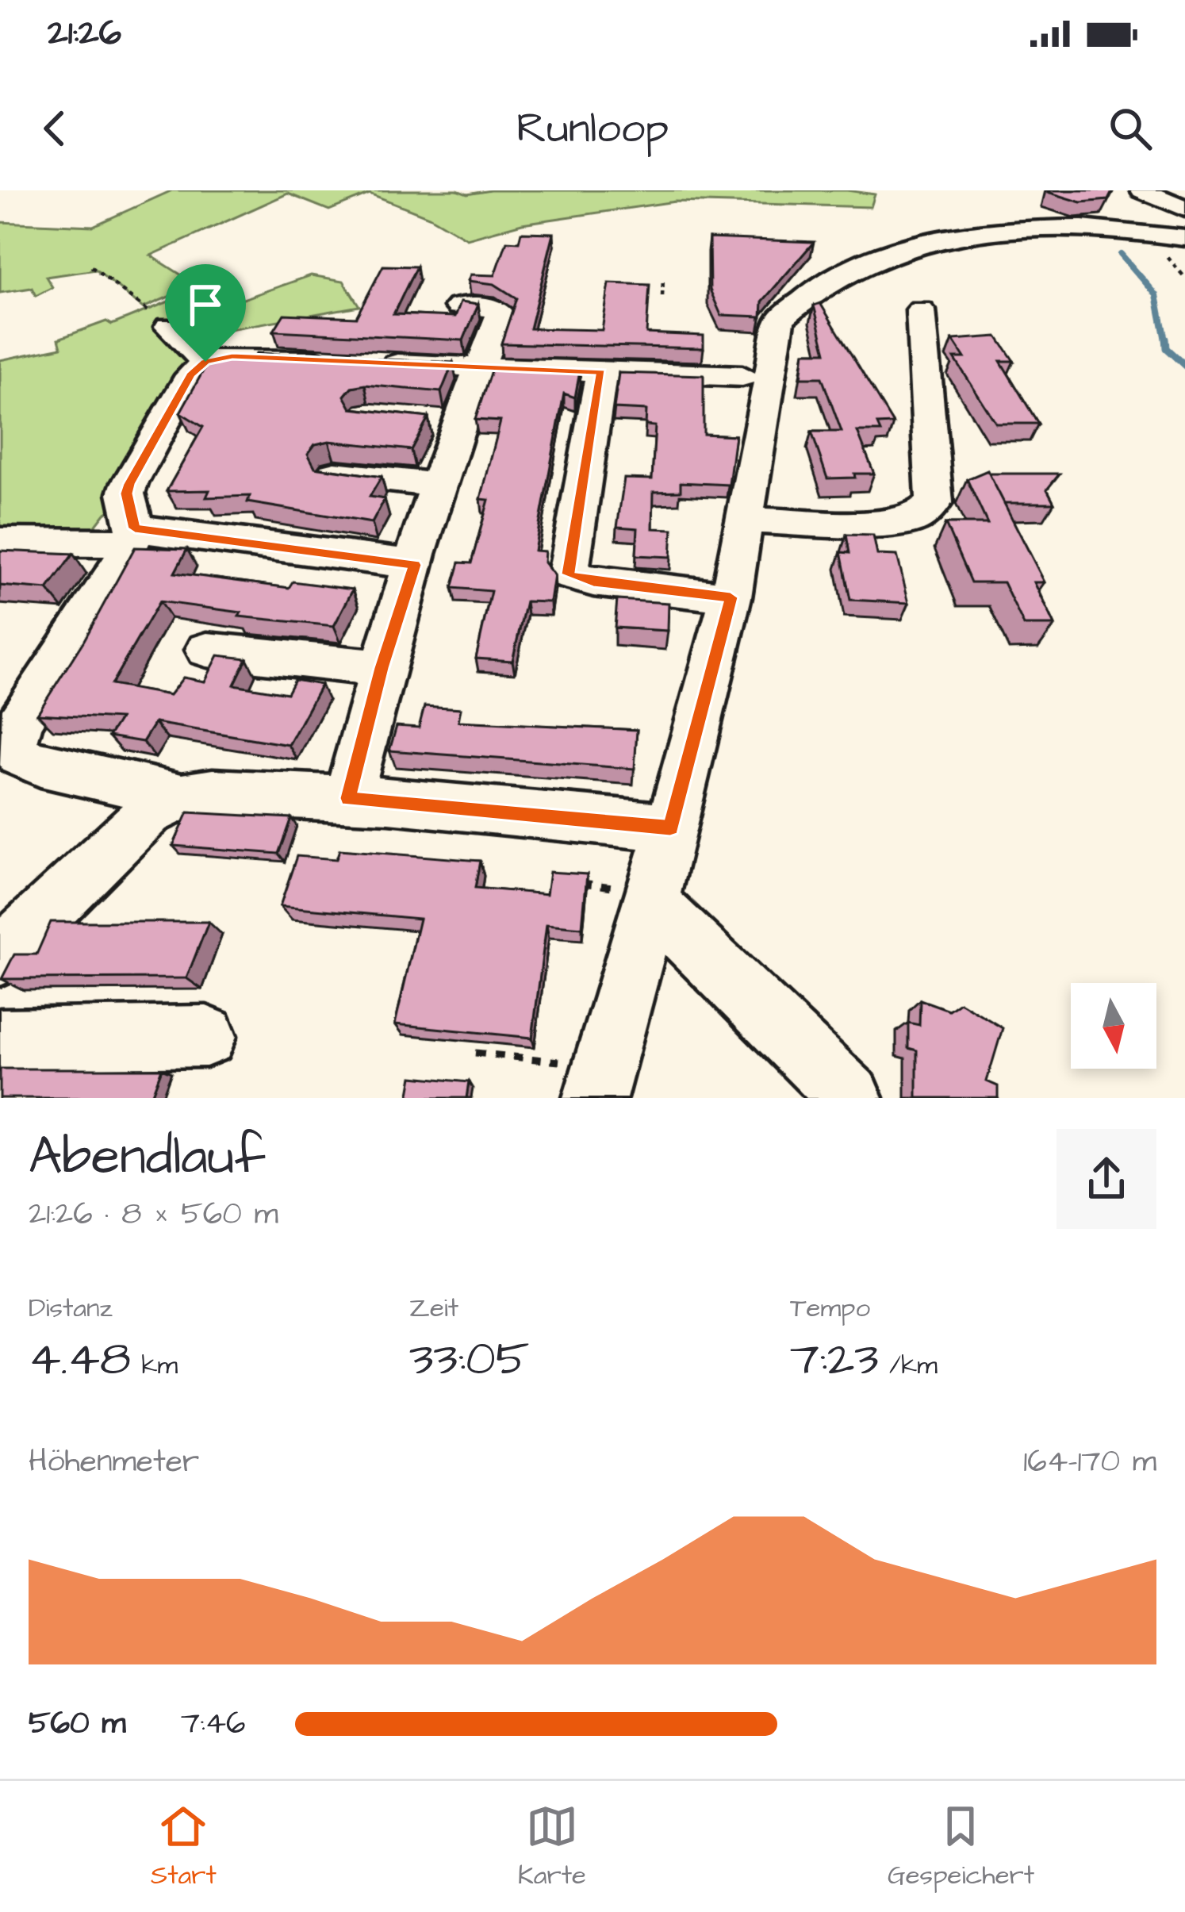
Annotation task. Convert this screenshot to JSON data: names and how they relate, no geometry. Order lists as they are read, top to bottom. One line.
{"north":"bottom","page":{"status":"21:26","header":"Runloop","heading":["Abendlauf","21:26 · 8 × 560 m"],"stats":[["Distanz","4.48 km"],["Zeit","33:05"],["Tempo","7:23 /km"]],"chart":["Höhenmeter","164–170 m"],"list":[{"name":"560 m","note":"7:46"}],"tabs":["Start","Karte","Gespeichert"]}}
